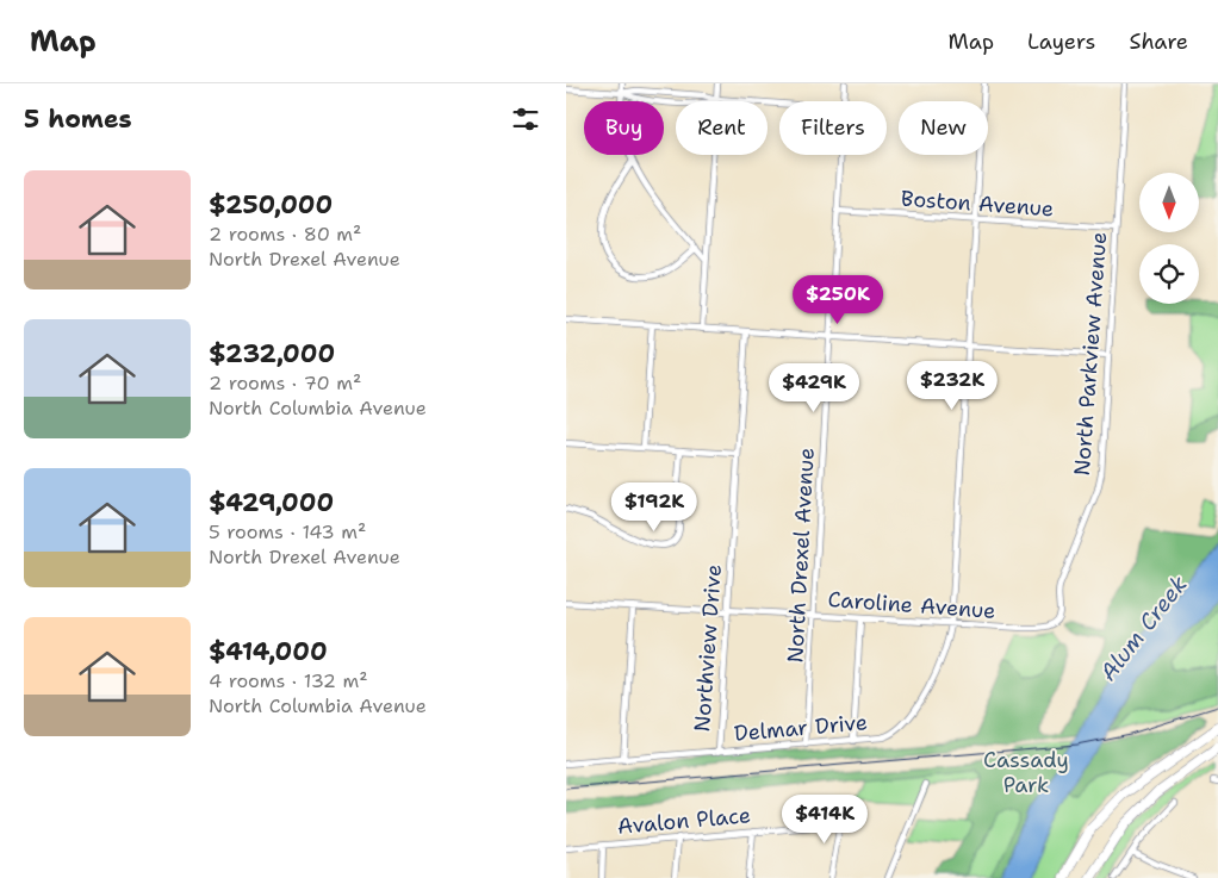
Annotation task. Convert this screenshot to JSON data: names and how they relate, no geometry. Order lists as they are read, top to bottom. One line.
{"streets":{"street":["Boston Avenue","North Parkview Avenue","North Drexel Avenue","Caroline Avenue","Northview Drive","Delmar Drive","Avalon Place"]},"crossings":[["Boston Avenue","North Parkview Avenue"],["Boston Avenue","North Drexel Avenue"],["North Parkview Avenue","Caroline Avenue"],["North Drexel Avenue","Caroline Avenue"],["North Drexel Avenue","Delmar Drive"],["Caroline Avenue","Northview Drive"],["Caroline Avenue","Delmar Drive"],["Northview Drive","Delmar Drive"]],"water":["Alum Creek"],"parks":["Cassady Park"],"north":"bottom","page":{"header":"Map","nav":["Map","Layers","Share"],"heading":"5 homes","chip":["Buy","Rent","Filters","New"],"list":[{"name":"$250,000","note":"2 rooms · 80 m² · North Drexel Avenue"},{"name":"$232,000","note":"2 rooms · 70 m² · North Columbia Avenue"},{"name":"$429,000","note":"5 rooms · 143 m² · North Drexel Avenue"},{"name":"$414,000","note":"4 rooms · 132 m² · North Columbia Avenue"}],"price":["$250K","$232K","$429K","$192K","$414K"]}}
